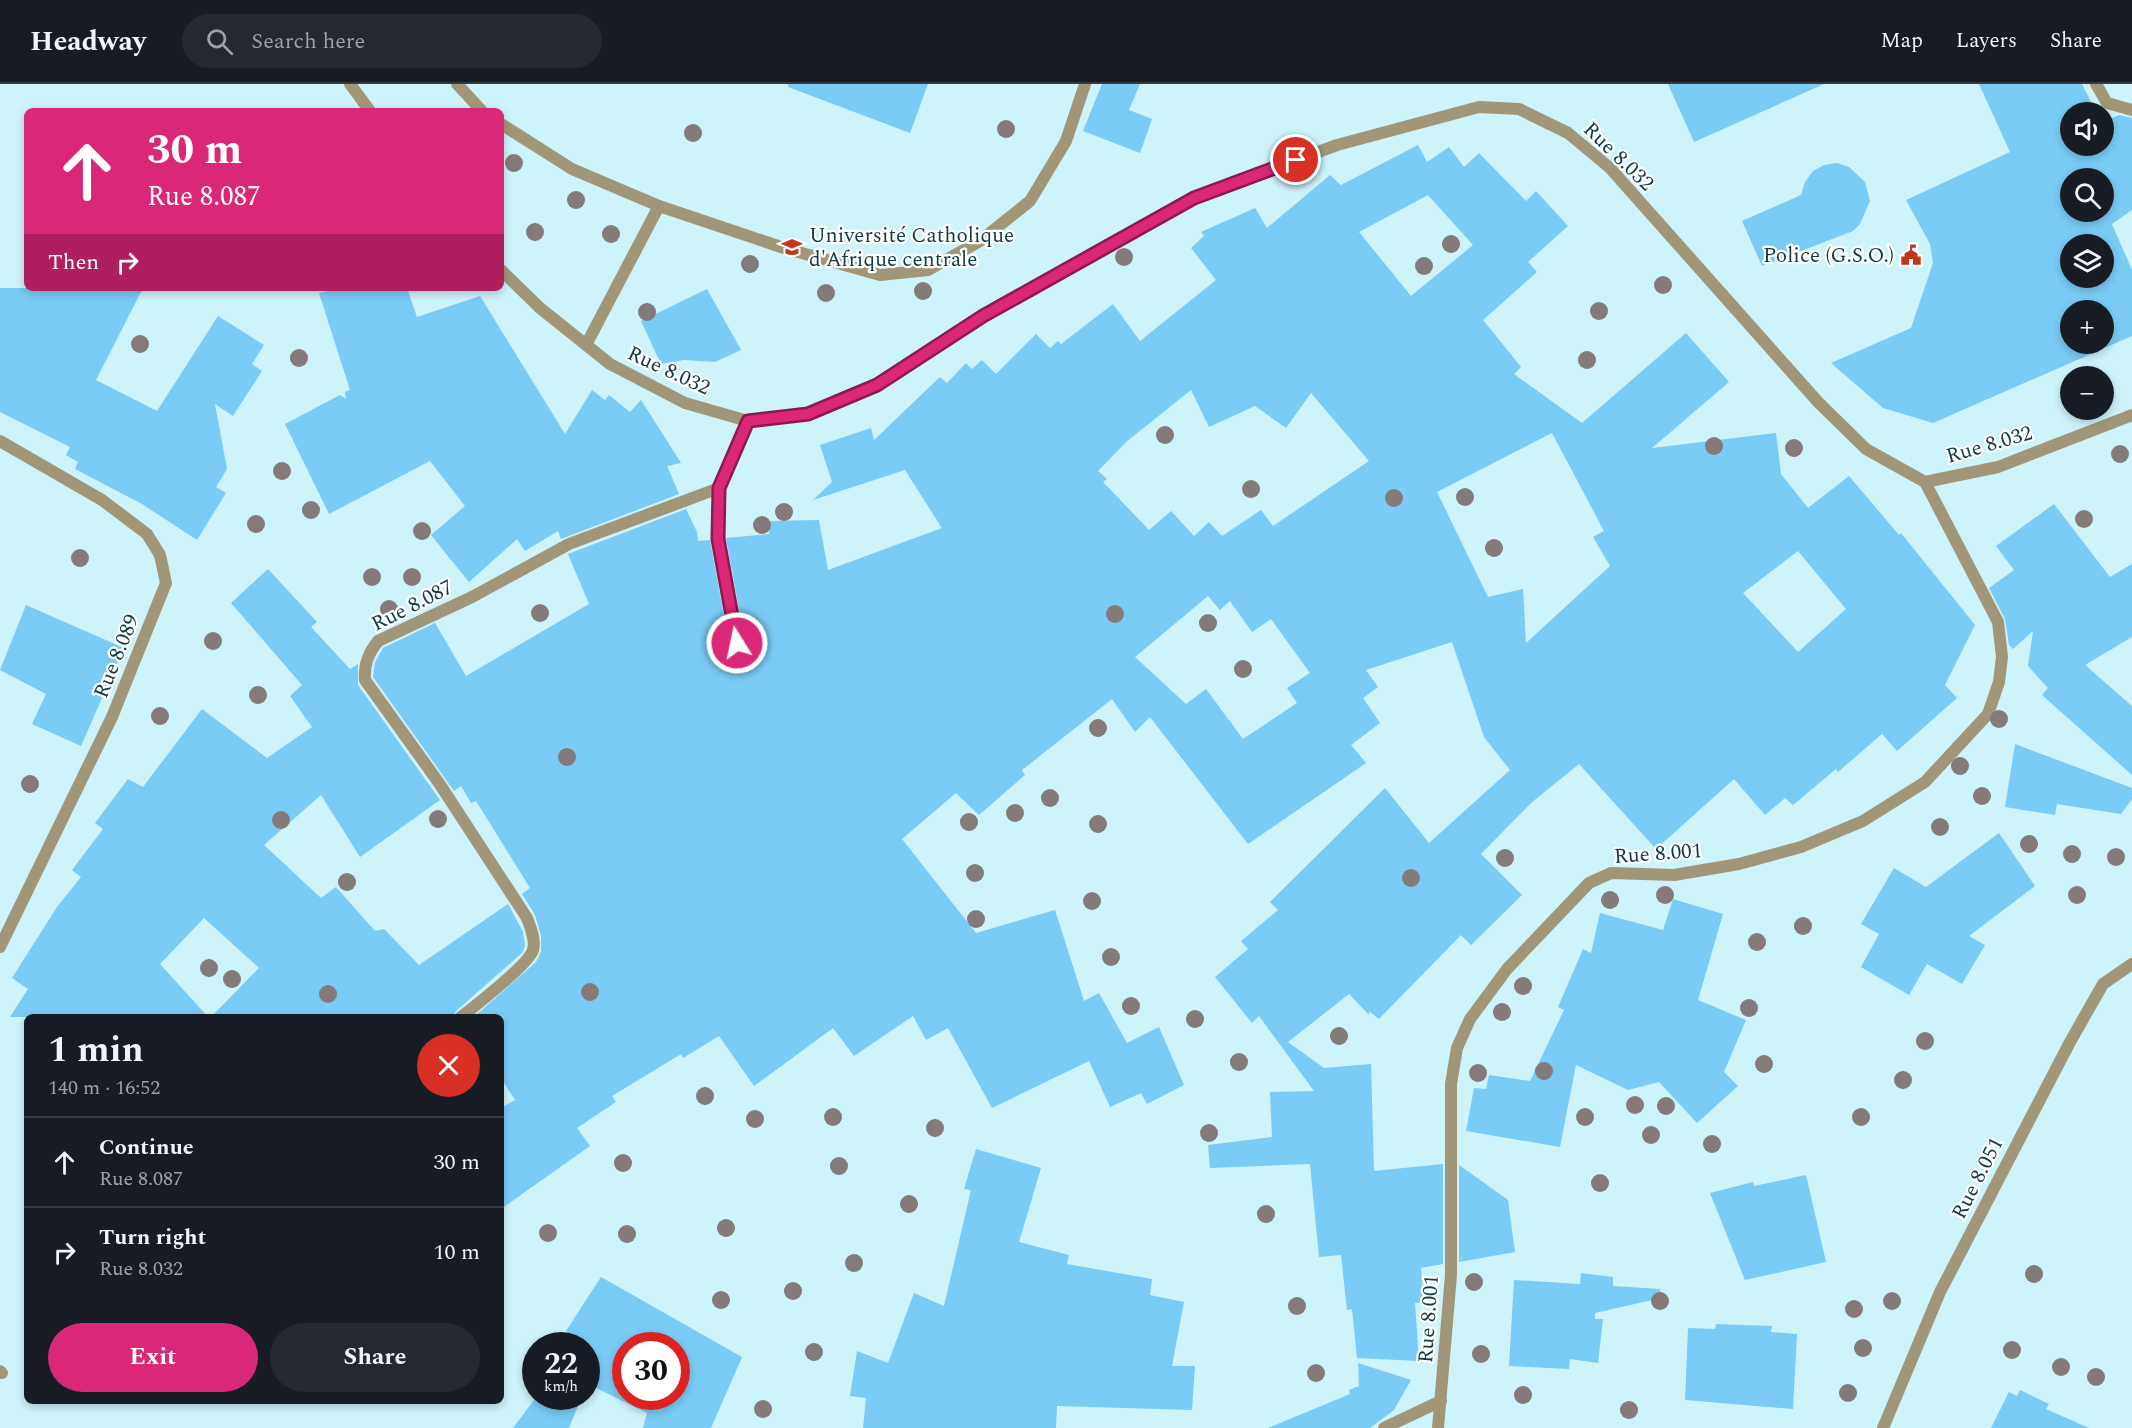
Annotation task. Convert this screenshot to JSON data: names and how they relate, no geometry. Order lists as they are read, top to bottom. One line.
{"streets":{"street":["Rue 8.032","Rue 8.087","Rue 8.089","Rue 8.001","Rue 8.051"]},"crossings":[["Rue 8.032","Rue 8.001"]],"places":{"school or university":["Université Catholique d'Afrique centrale"],"public building":["Police (G.S.O.)"]},"page":{"header":"Headway","search":"Search here","nav":["Map","Layers","Share"],"map_buttons":["+","−"],"turn":["30 m","Rue 8.087"],"then":"Then","heading":["1 min","140 m · 16:52"],"list":[{"name":"Continue","note":"Rue 8.087","value":"30 m"},{"name":"Turn right","note":"Rue 8.032","value":"10 m"}],"buttons":["Exit","Share"],"speed":"22 km/h","limit":"30"}}
